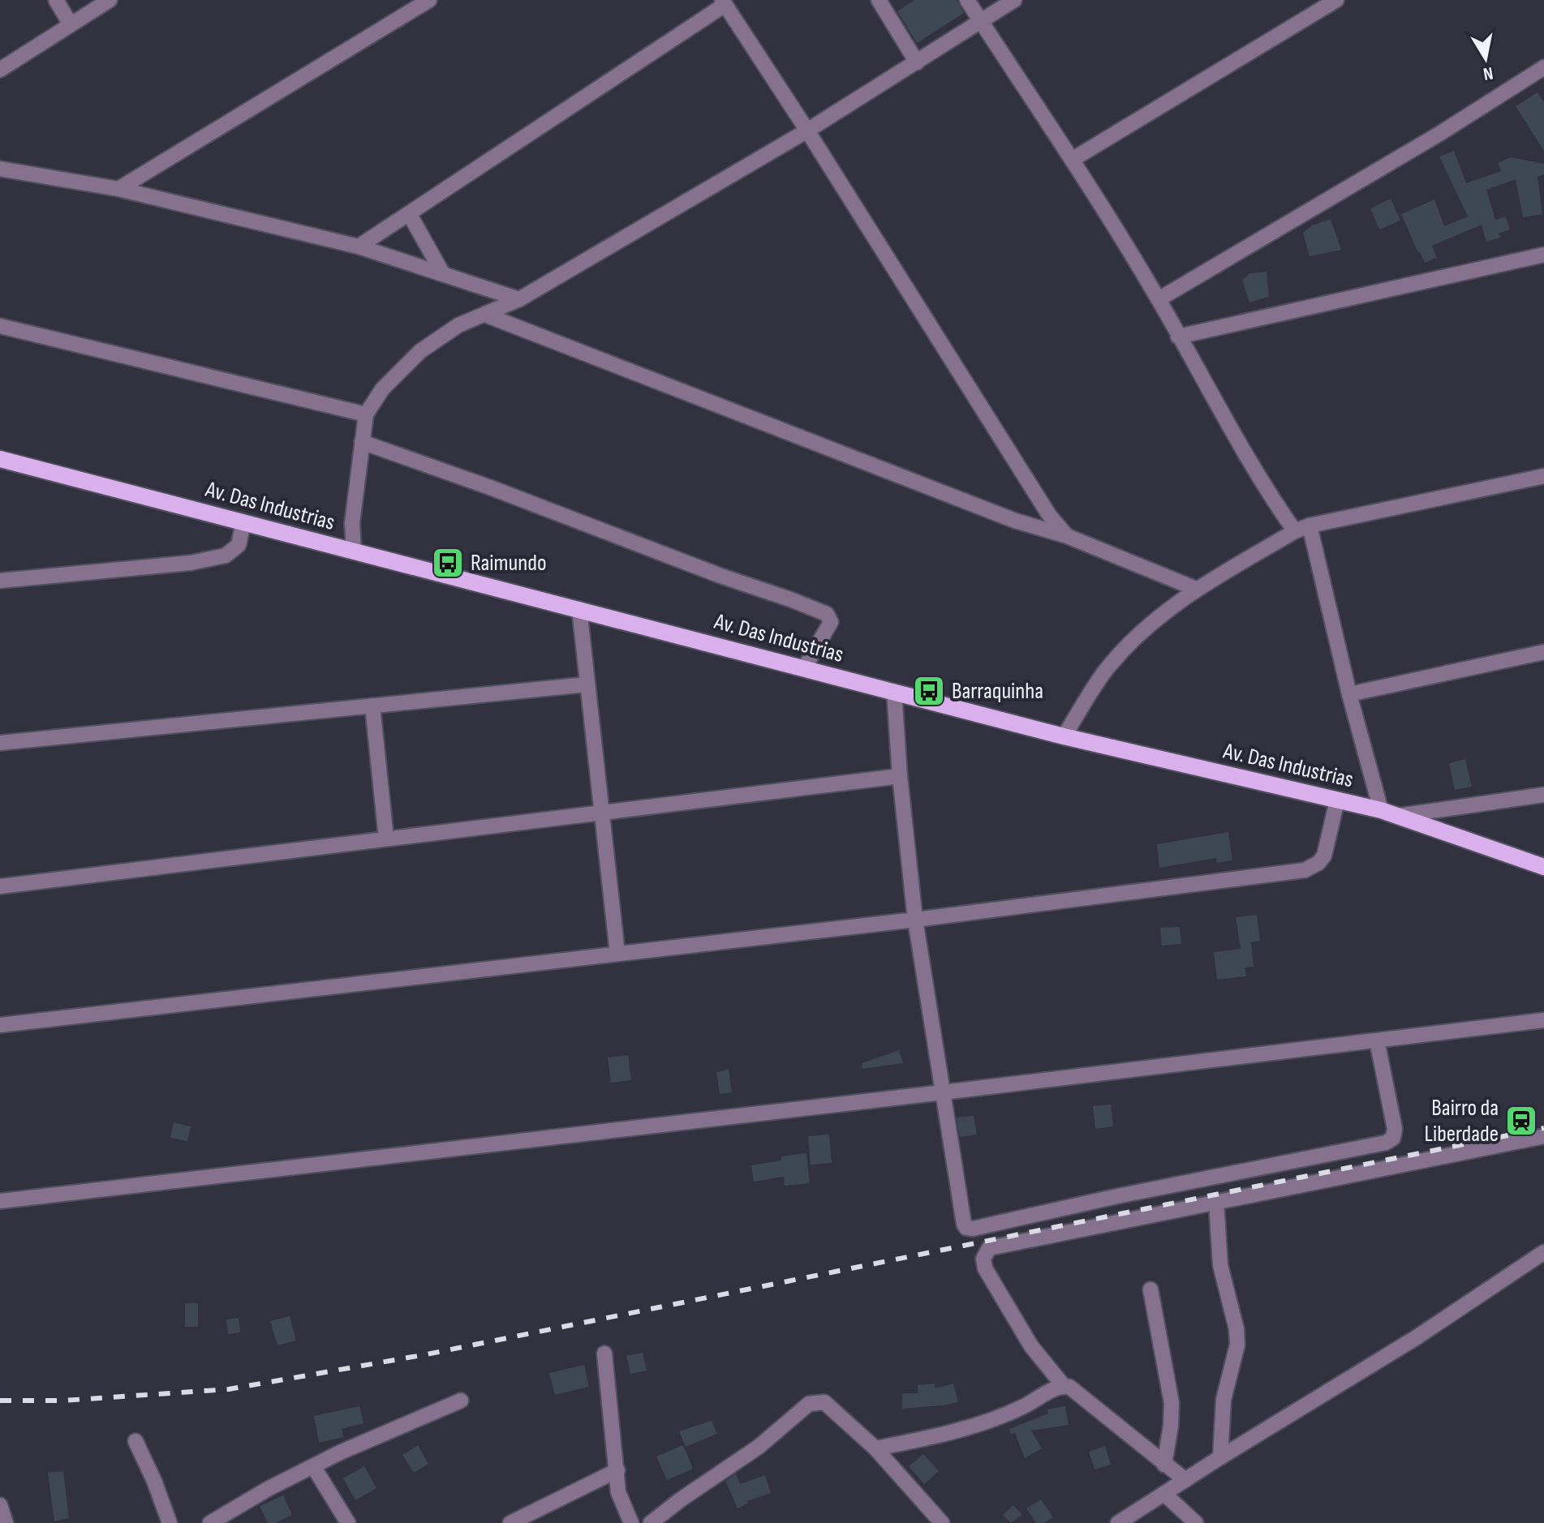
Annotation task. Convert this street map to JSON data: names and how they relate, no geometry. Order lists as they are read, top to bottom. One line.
{"streets":{"main road":["Av. Das Industrias"]},"places":{"bus stop":["Raimundo","Barraquinha"],"station":["Bairro da Liberdade"]},"north":"bottom"}
